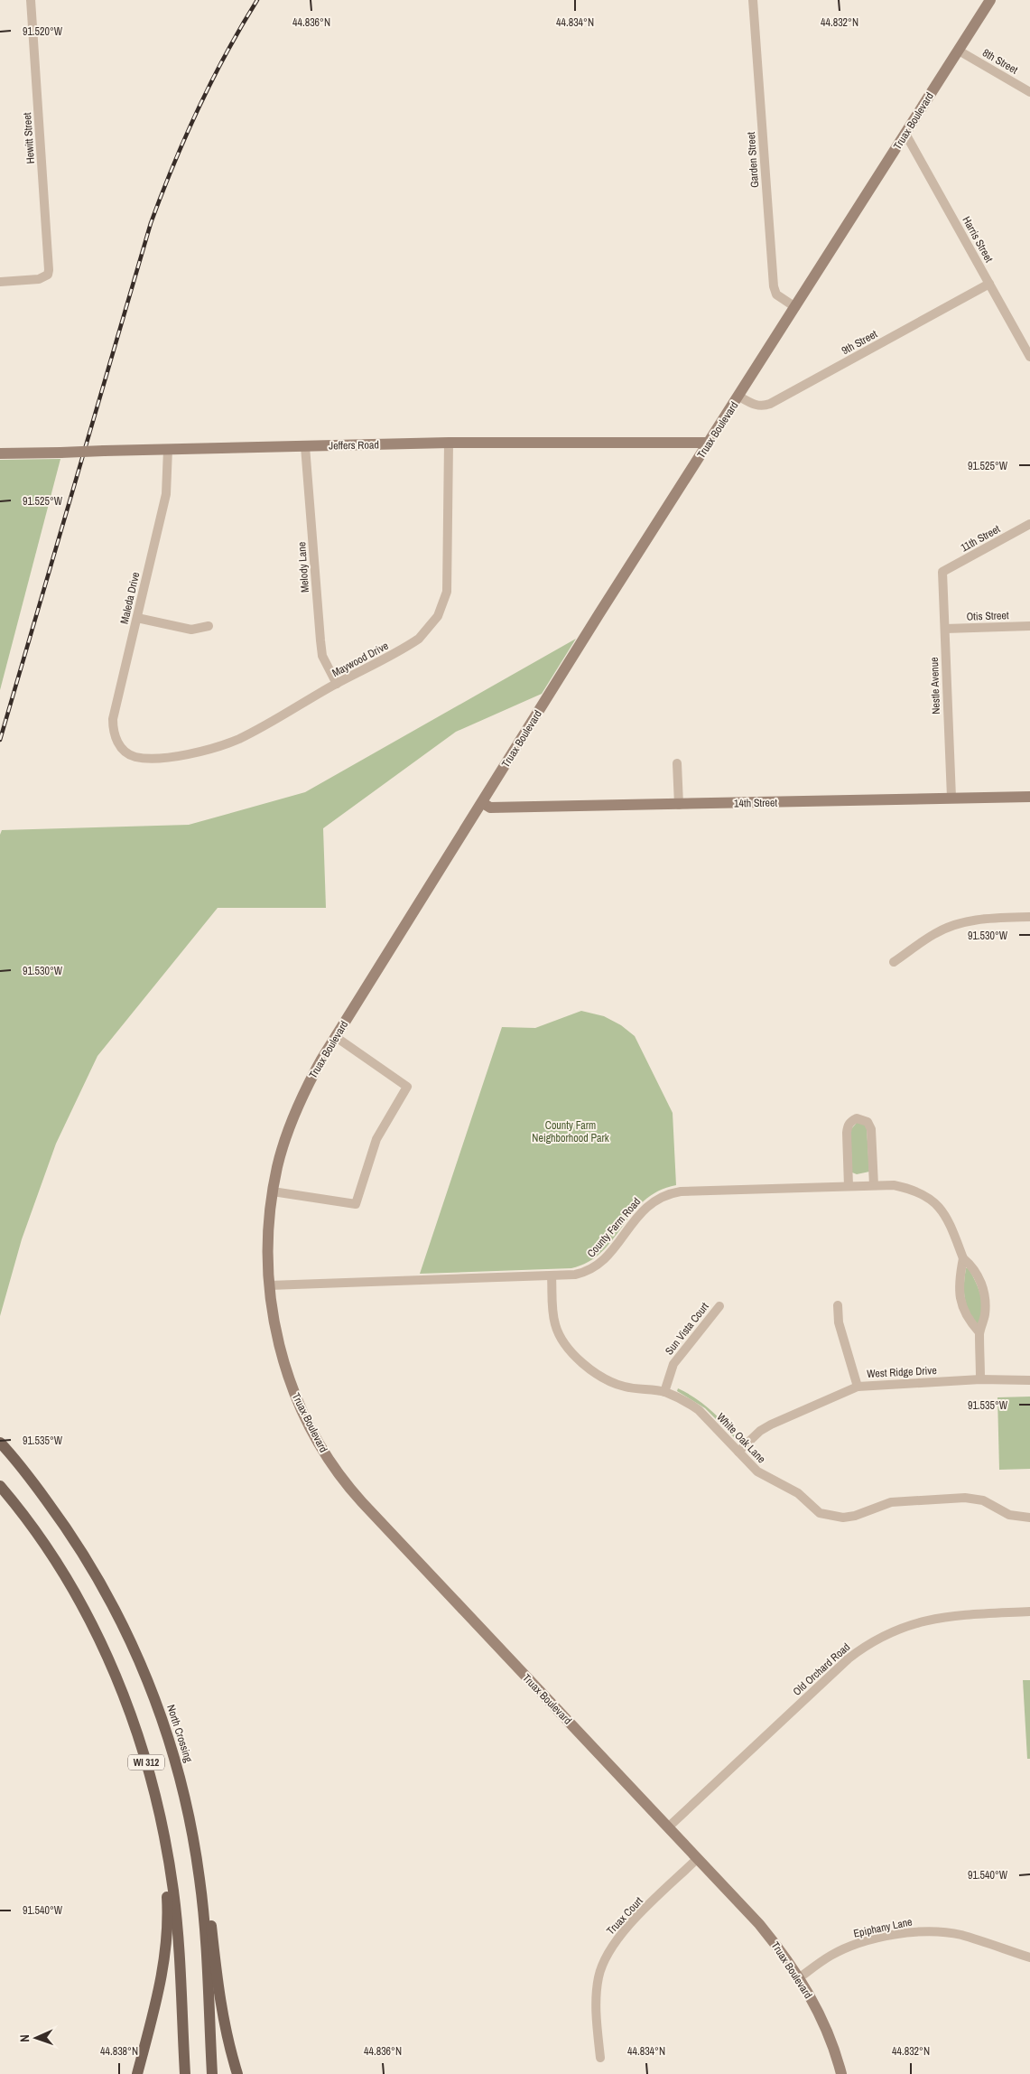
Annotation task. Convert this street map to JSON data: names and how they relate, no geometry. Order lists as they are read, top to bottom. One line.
{"streets":{"main road":["Truax Boulevard","Jeffers Road","14th Street","North Crossing","WI 312"],"street":["8th Street","Hewitt Street","Garden Street","Harris Street","9th Street","11th Street","Melody Lane","Maleda Drive","Otis Street","Maywood Drive","Nestle Avenue","County Farm Road","Sun Vista Court","West Ridge Drive","White Oak Lane","Old Orchard Road","Truax Court","Epiphany Lane"]},"crossings":[["8th Street","Truax Boulevard"],["Truax Boulevard","Garden Street"],["Truax Boulevard","Harris Street"],["Truax Boulevard","9th Street"],["Truax Boulevard","Jeffers Road"],["Truax Boulevard","14th Street"],["Truax Boulevard","County Farm Road"],["Truax Boulevard","Old Orchard Road"],["Truax Boulevard","Truax Court"],["Truax Boulevard","Epiphany Lane"],["Harris Street","9th Street"],["Jeffers Road","Melody Lane"],["Jeffers Road","Maleda Drive"],["Jeffers Road","Maywood Drive"],["11th Street","Nestle Avenue"],["Melody Lane","Maywood Drive"],["Maleda Drive","Maywood Drive"],["Otis Street","Nestle Avenue"],["Nestle Avenue","14th Street"],["County Farm Road","West Ridge Drive"],["County Farm Road","White Oak Lane"],["Sun Vista Court","White Oak Lane"],["West Ridge Drive","White Oak Lane"]],"parks":["County Farm Neighborhood Park"],"north":"left","coordinates":["44.836°N","44.834°N","44.832°N","91.520°W","91.525°W","91.530°W","91.535°W","91.540°W","44.838°N"]}
